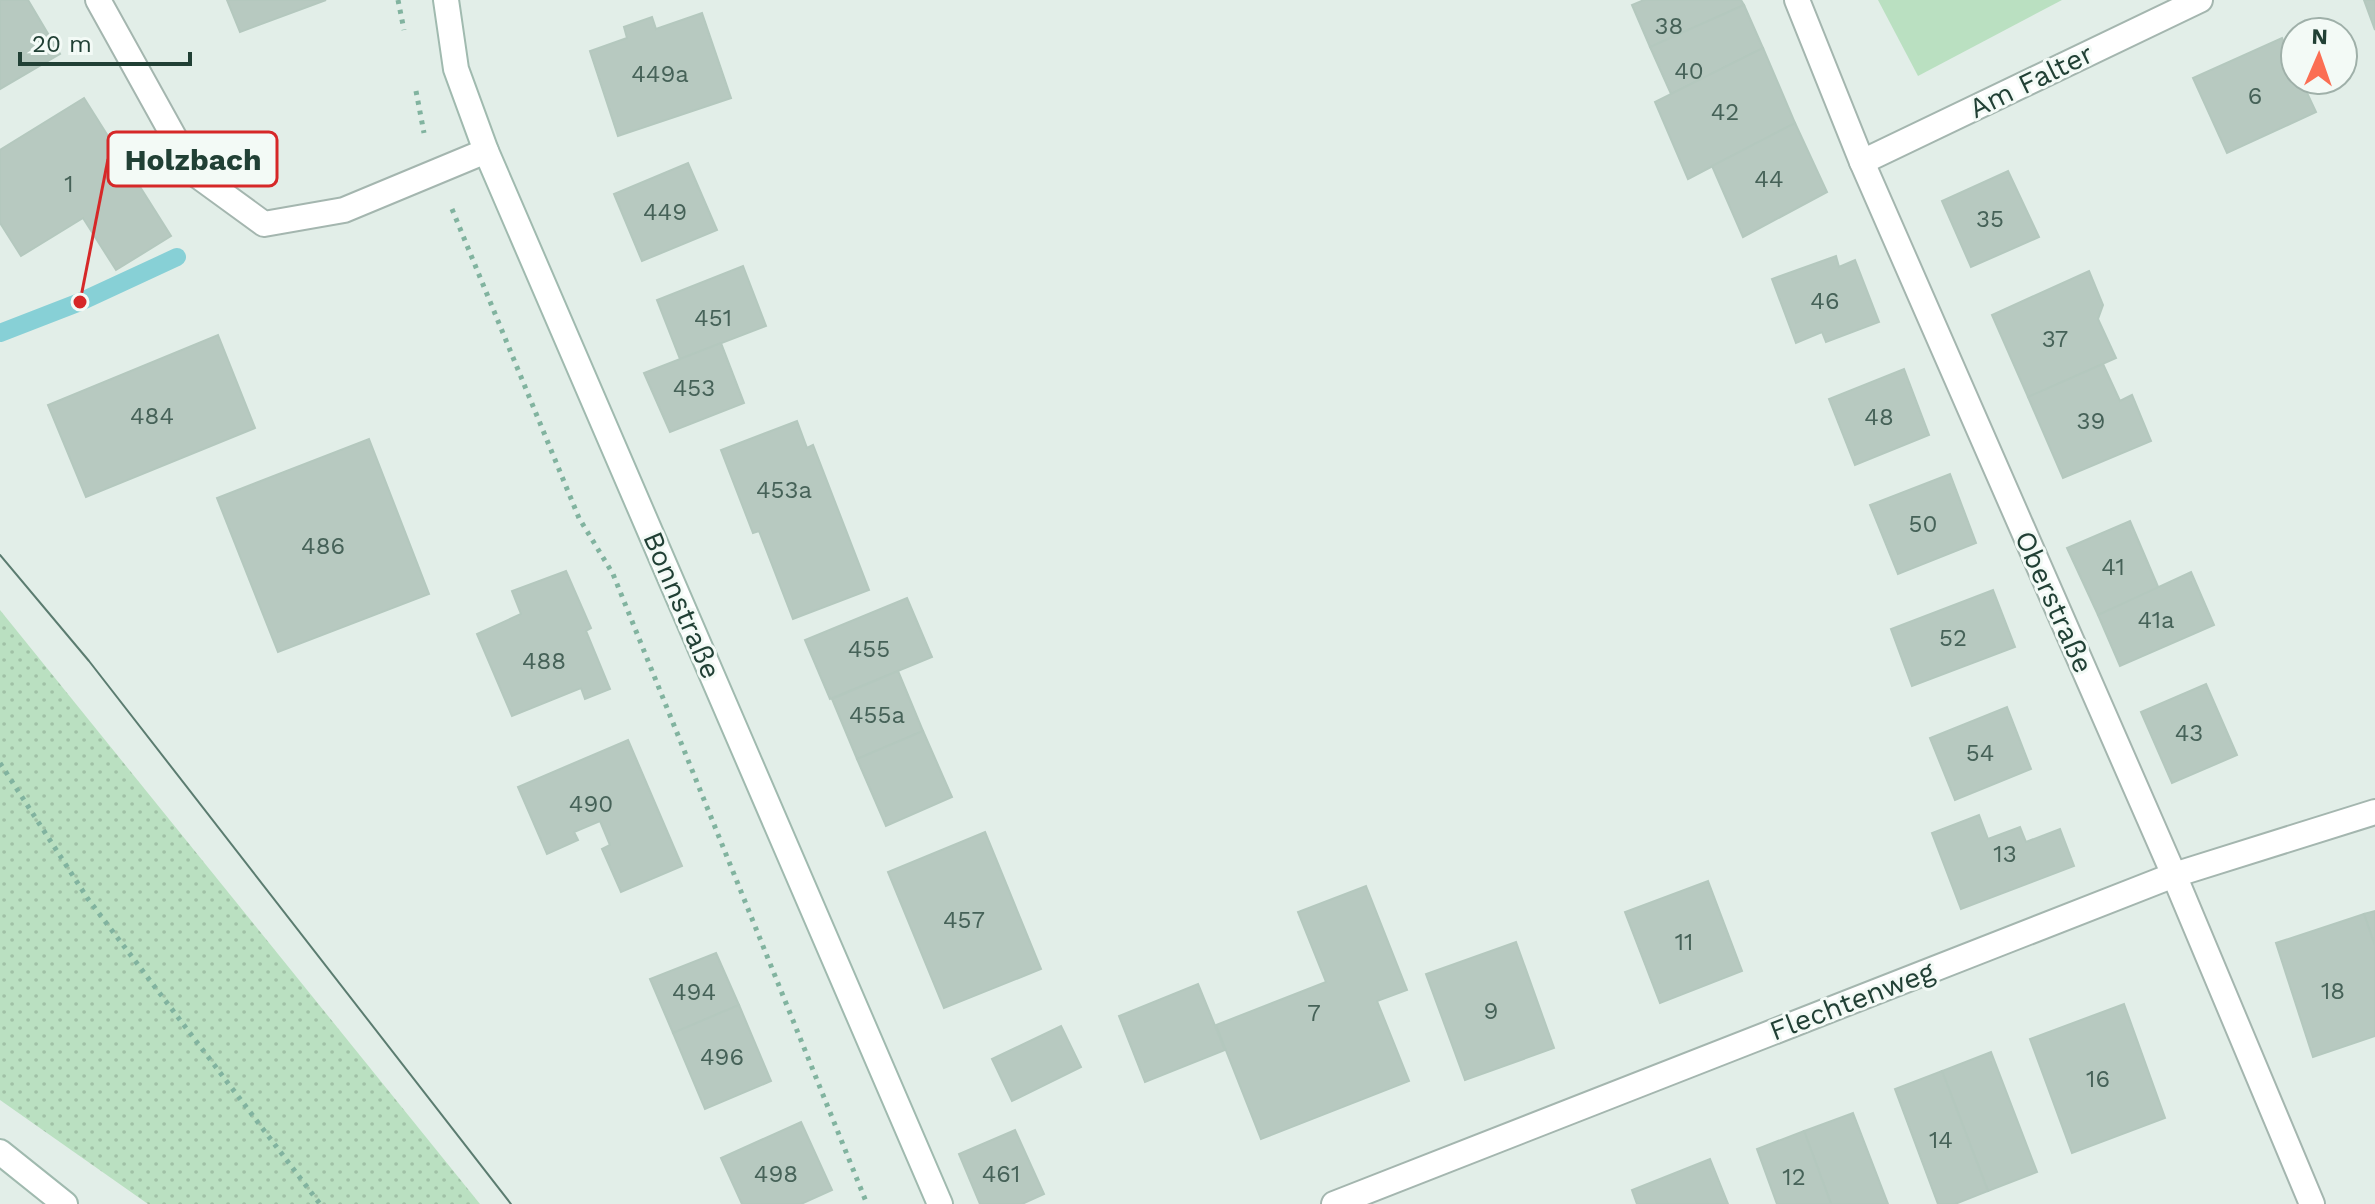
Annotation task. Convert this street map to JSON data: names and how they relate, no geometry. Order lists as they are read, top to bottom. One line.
{"streets":{"street":["Am Falter","Oberstraße","Bonnstraße","Flechtenweg"]},"crossings":[["Am Falter","Oberstraße"],["Oberstraße","Flechtenweg"]],"places":["Holzbach"],"house_numbers":["38","40","449a","6","42","44","1","449","35","46","451","37","453","484","48","39","453a","50","486","41","41a","52","455","488","455a","43","54","490","13","457","11","18","494","9","7","496","16","14","498","461","12"],"scale_bar":"20 m","north":"top"}
